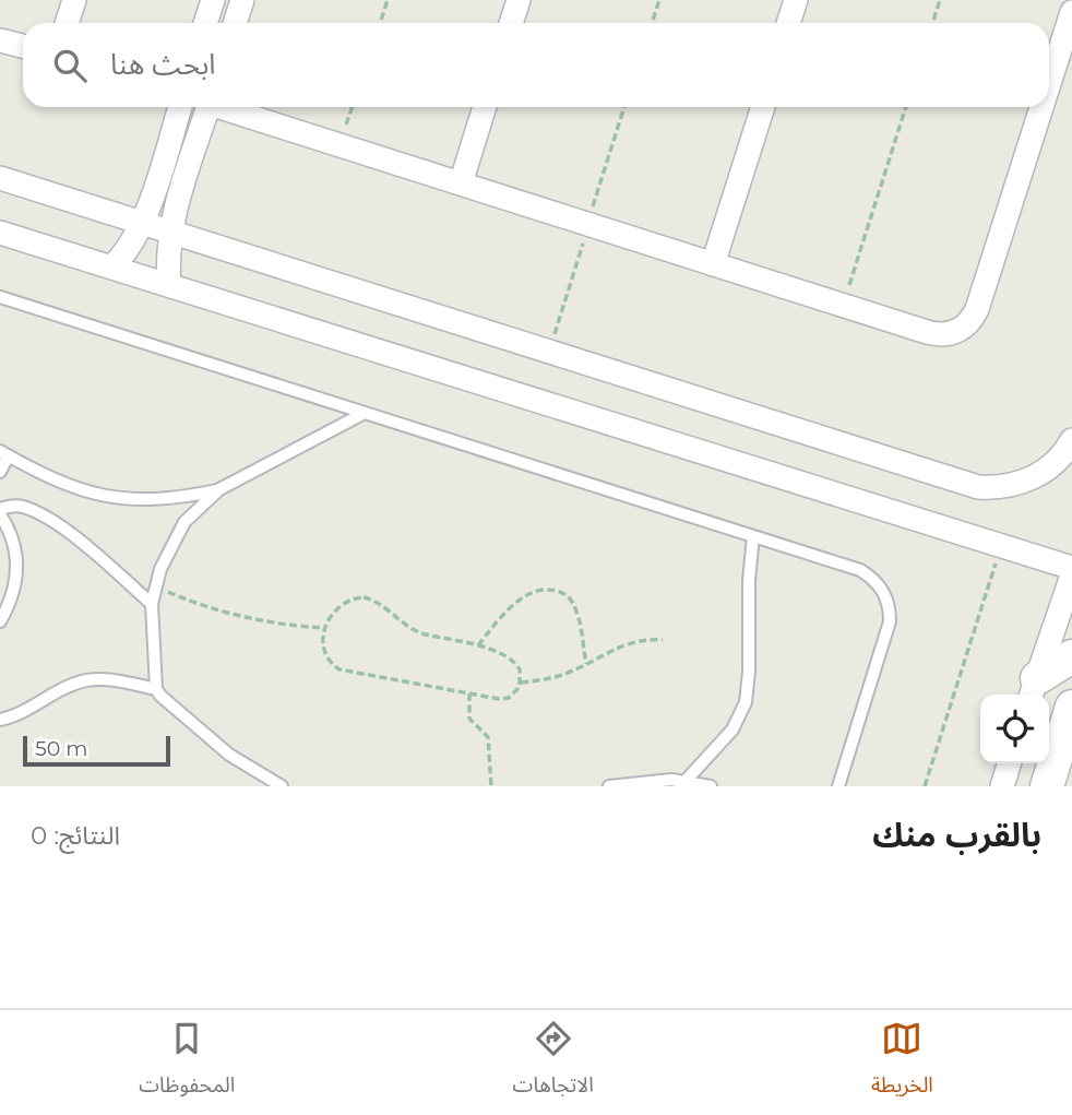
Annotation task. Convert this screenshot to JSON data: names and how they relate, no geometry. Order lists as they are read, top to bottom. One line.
{"scale_bar":"50 m","page":{"search":"ابحث هنا","scale":"50 m","heading":["بالقرب منك","النتائج: 0"],"nav":["الخريطة","الاتجاهات","المحفوظات"]}}
